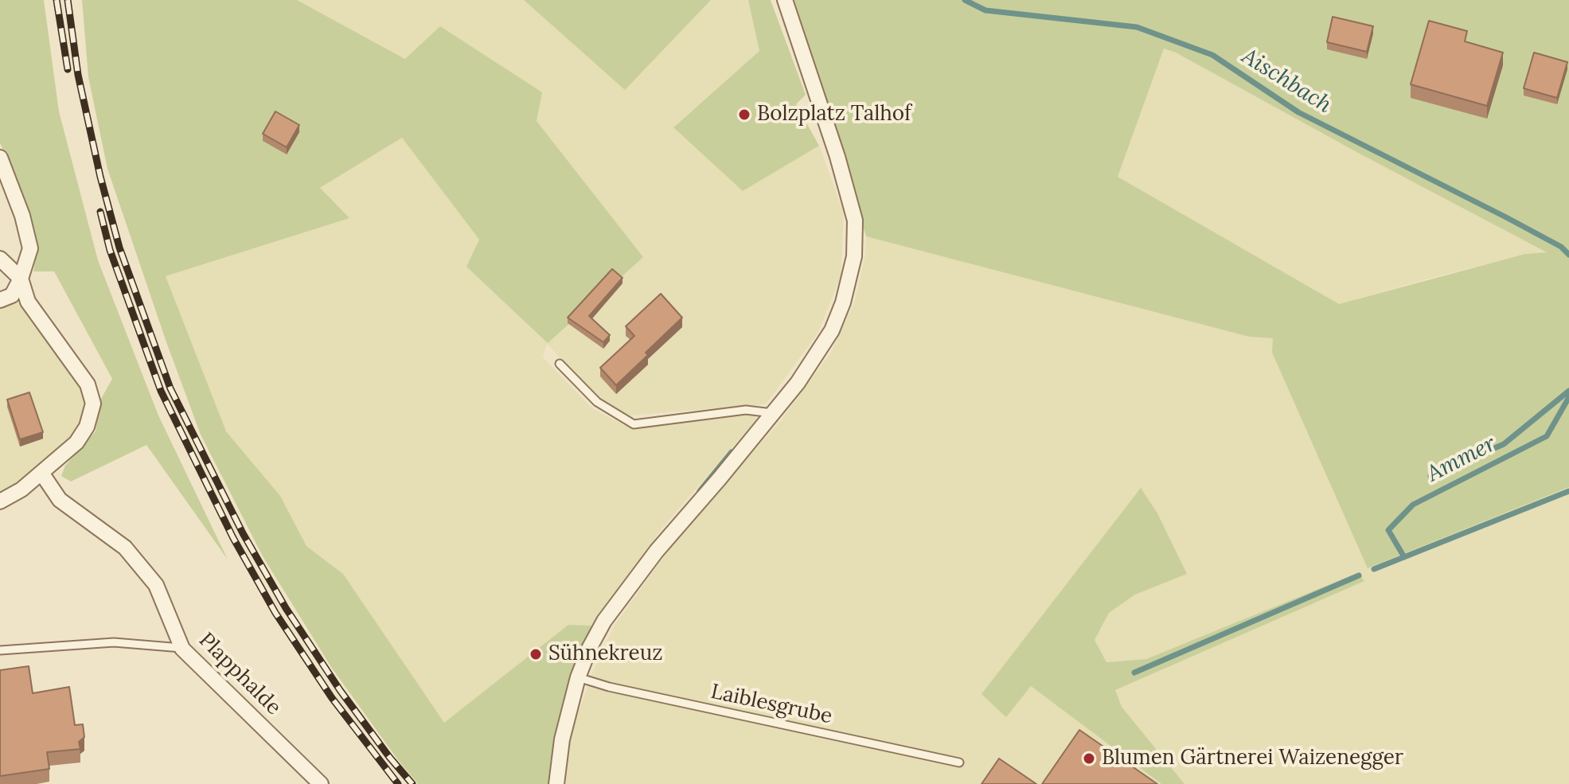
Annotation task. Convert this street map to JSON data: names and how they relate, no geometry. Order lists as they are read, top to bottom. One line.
{"streets":{"street":["Plapphalde"],"lane":["Laiblesgrube"]},"water":["Aischbach","Ammer"],"places":["Bolzplatz Talhof","Sühnekreuz","Blumen Gärtnerei Waizenegger"]}
